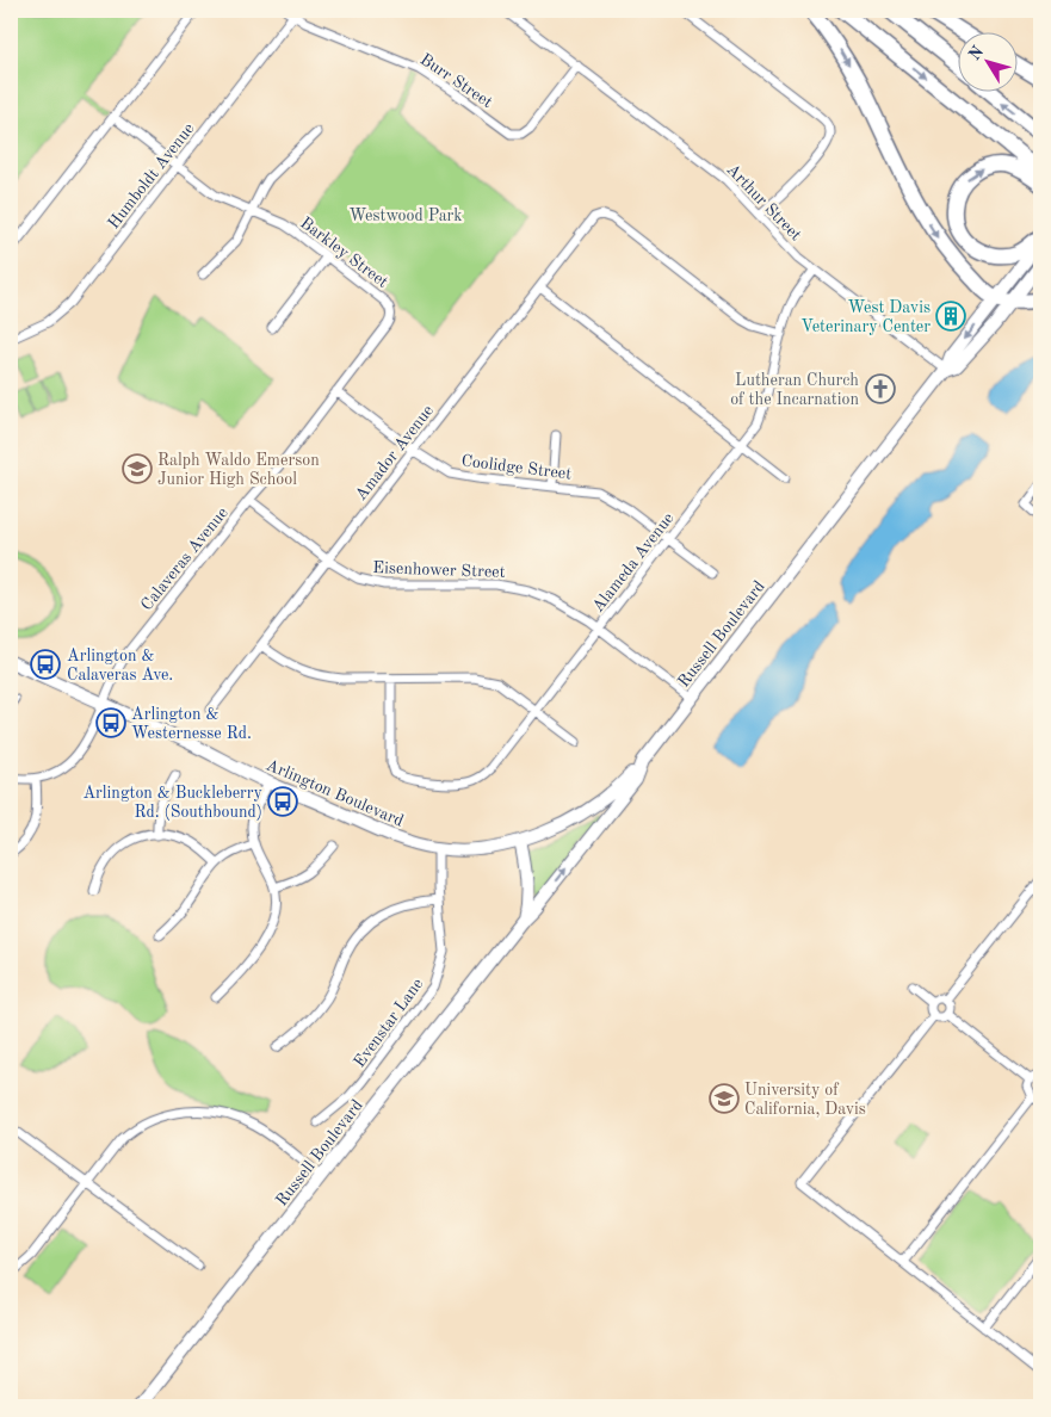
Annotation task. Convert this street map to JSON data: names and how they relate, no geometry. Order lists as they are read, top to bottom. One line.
{"streets":{"main road":["Russell Boulevard","Arlington Boulevard"],"street":["Burr Street","Humboldt Avenue","Arthur Street","Barkley Street","Amador Avenue","Coolidge Street","Calaveras Avenue","Alameda Avenue","Eisenhower Street","Evenstar Lane"]},"crossings":[["Burr Street","Humboldt Avenue"],["Burr Street","Arthur Street"],["Humboldt Avenue","Barkley Street"],["Arthur Street","Alameda Avenue"],["Arthur Street","Russell Boulevard"],["Barkley Street","Calaveras Avenue"],["Amador Avenue","Coolidge Street"],["Amador Avenue","Alameda Avenue"],["Amador Avenue","Eisenhower Street"],["Coolidge Street","Calaveras Avenue"],["Coolidge Street","Alameda Avenue"],["Calaveras Avenue","Eisenhower Street"],["Calaveras Avenue","Arlington Boulevard"],["Alameda Avenue","Eisenhower Street"],["Eisenhower Street","Russell Boulevard"],["Russell Boulevard","Arlington Boulevard"],["Arlington Boulevard","Evenstar Lane"]],"parks":["Westwood Park"],"places":{"building":["West Davis Veterinary Center"],"church":["Lutheran Church of the Incarnation"],"school or university":["Ralph Waldo Emerson Junior High School","University of California, Davis"],"bus stop":["Arlington & Calaveras Ave.","Arlington & Westernesse Rd.","Arlington & Buckleberry Rd. (Southbound)"]},"north":"top left"}
